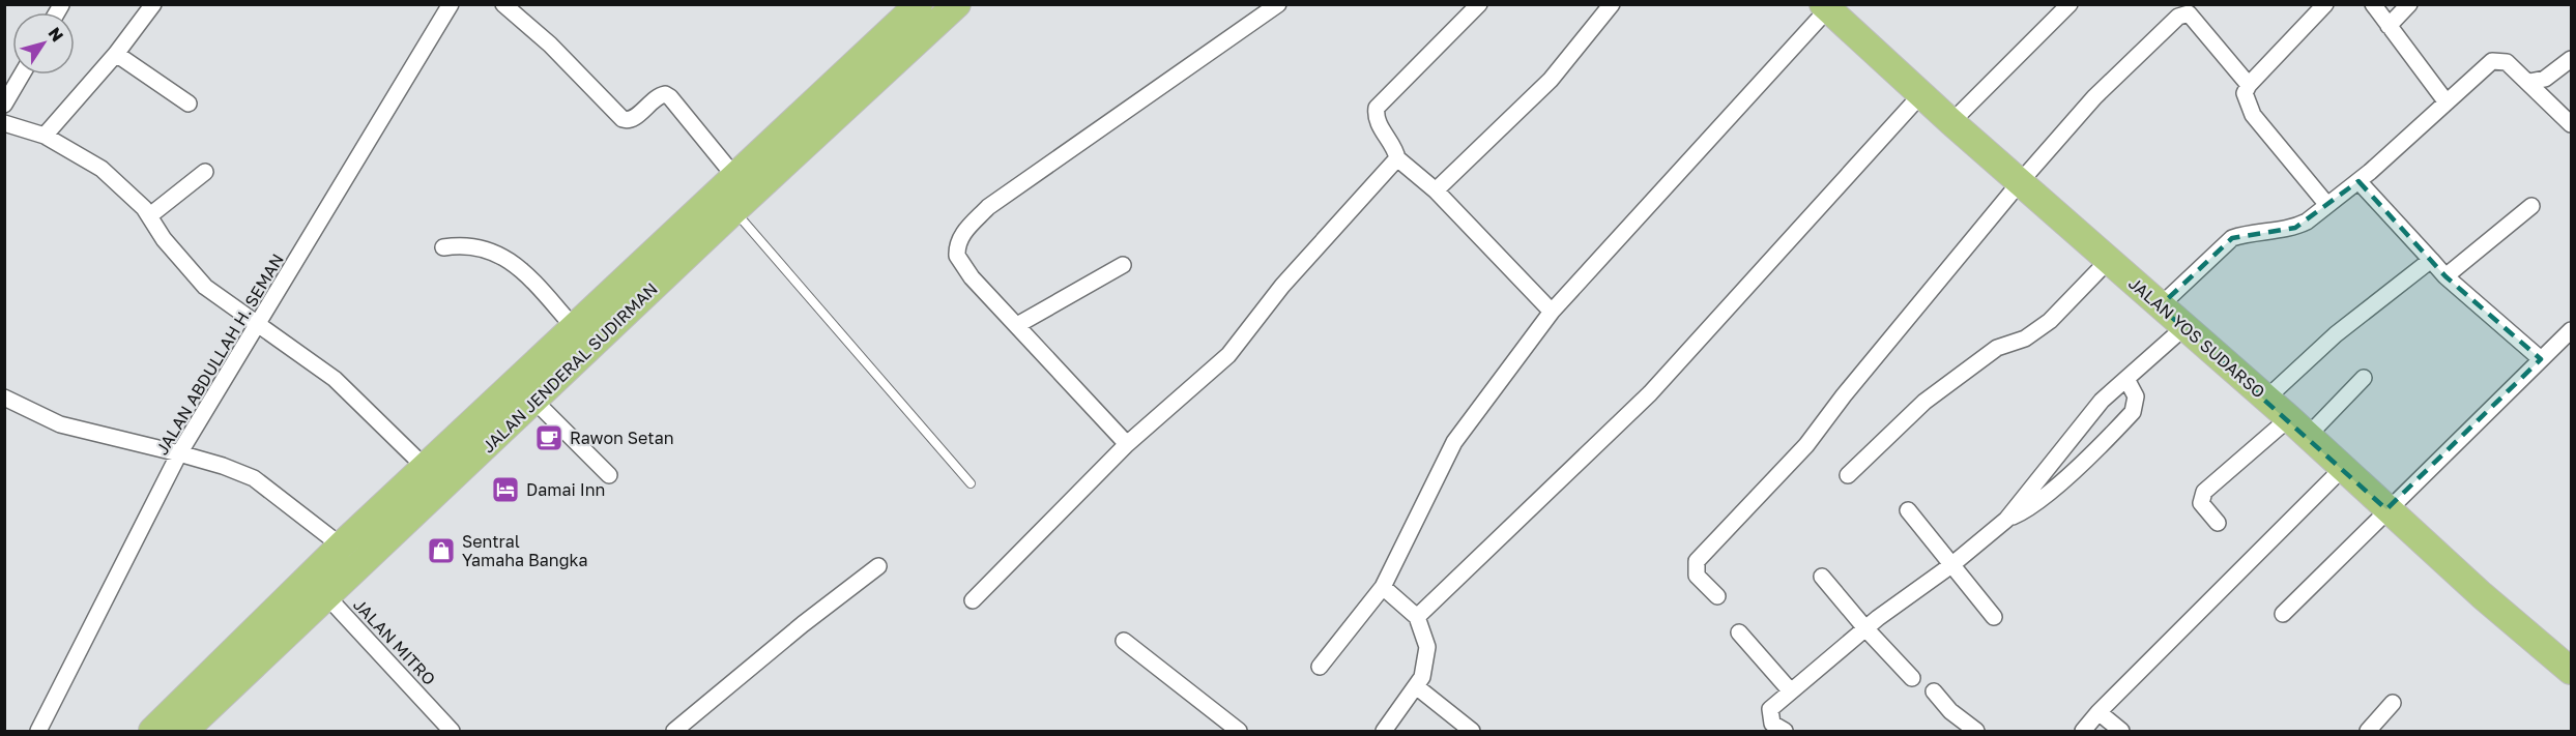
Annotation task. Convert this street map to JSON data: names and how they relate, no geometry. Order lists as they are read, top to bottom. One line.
{"streets":{"highway":["JALAN YOS SUDARSO","JALAN JENDERAL SUDIRMAN"],"street":["JALAN ABDULLAH H. SEMAN","JALAN MITRO"]},"crossings":[["JALAN JENDERAL SUDIRMAN","JALAN MITRO"]],"places":{"cafe":["Rawon Setan"],"hotel":["Damai Inn"],"shop":["Sentral Yamaha Bangka"]},"north":"top right"}
